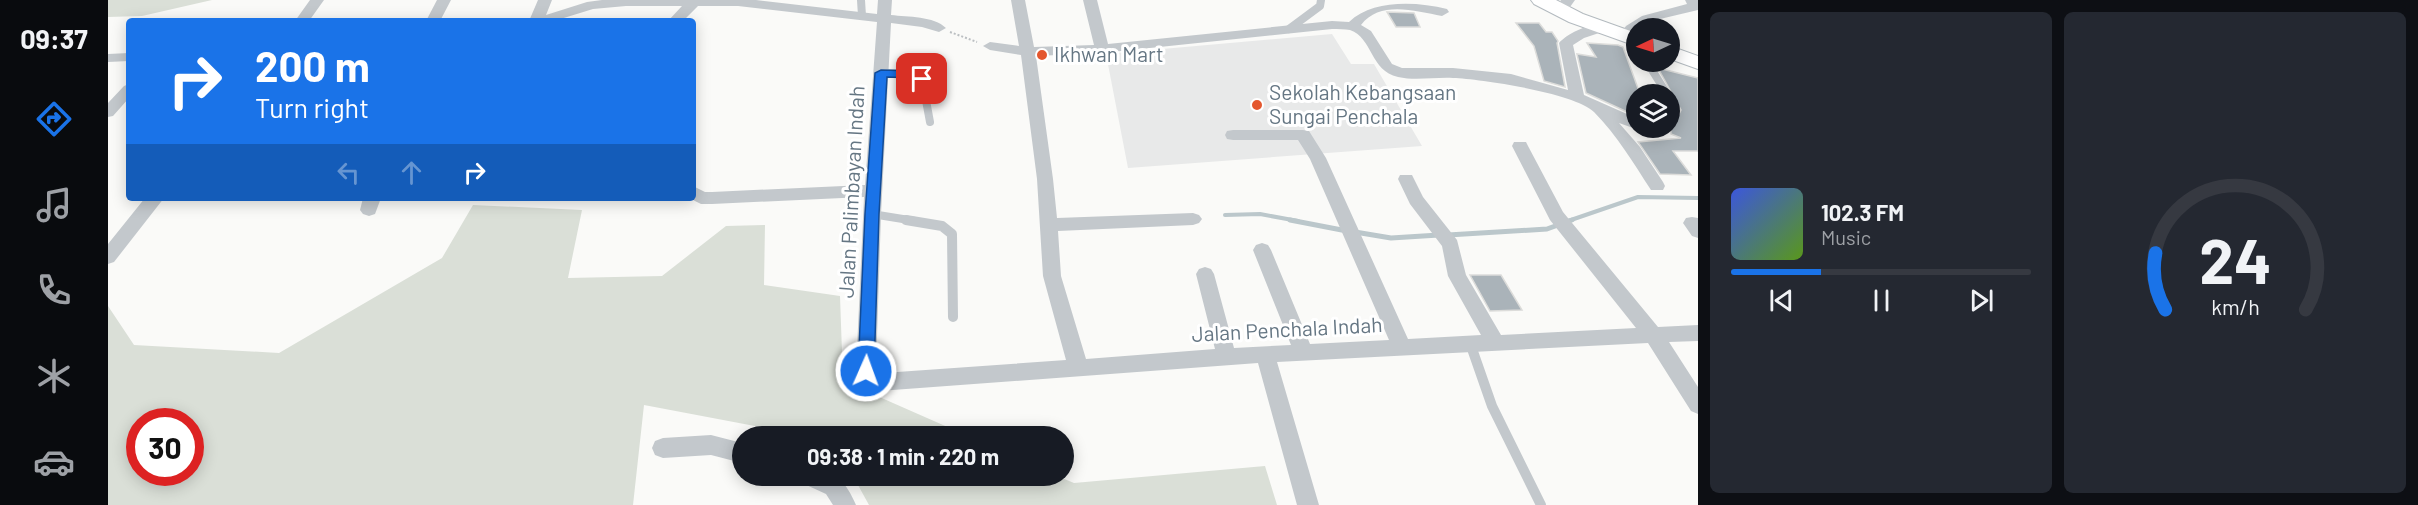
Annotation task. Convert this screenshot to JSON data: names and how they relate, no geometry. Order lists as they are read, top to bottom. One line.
{"streets":{"street":["Jalan Palimbayan Indah","Jalan Penchala Indah"]},"crossings":[["Jalan Palimbayan Indah","Jalan Penchala Indah"]],"places":["Ikhwan Mart","Sekolah Kebangsaan Sungai Penchala"],"north":"left","page":{"tabs":"09:37","turn":["200 m","Turn right"],"song":["102.3 FM","Music"],"limit":"30","trip":"09:38 · 1 min · 220 m","gauge":["24","km/h"]}}
